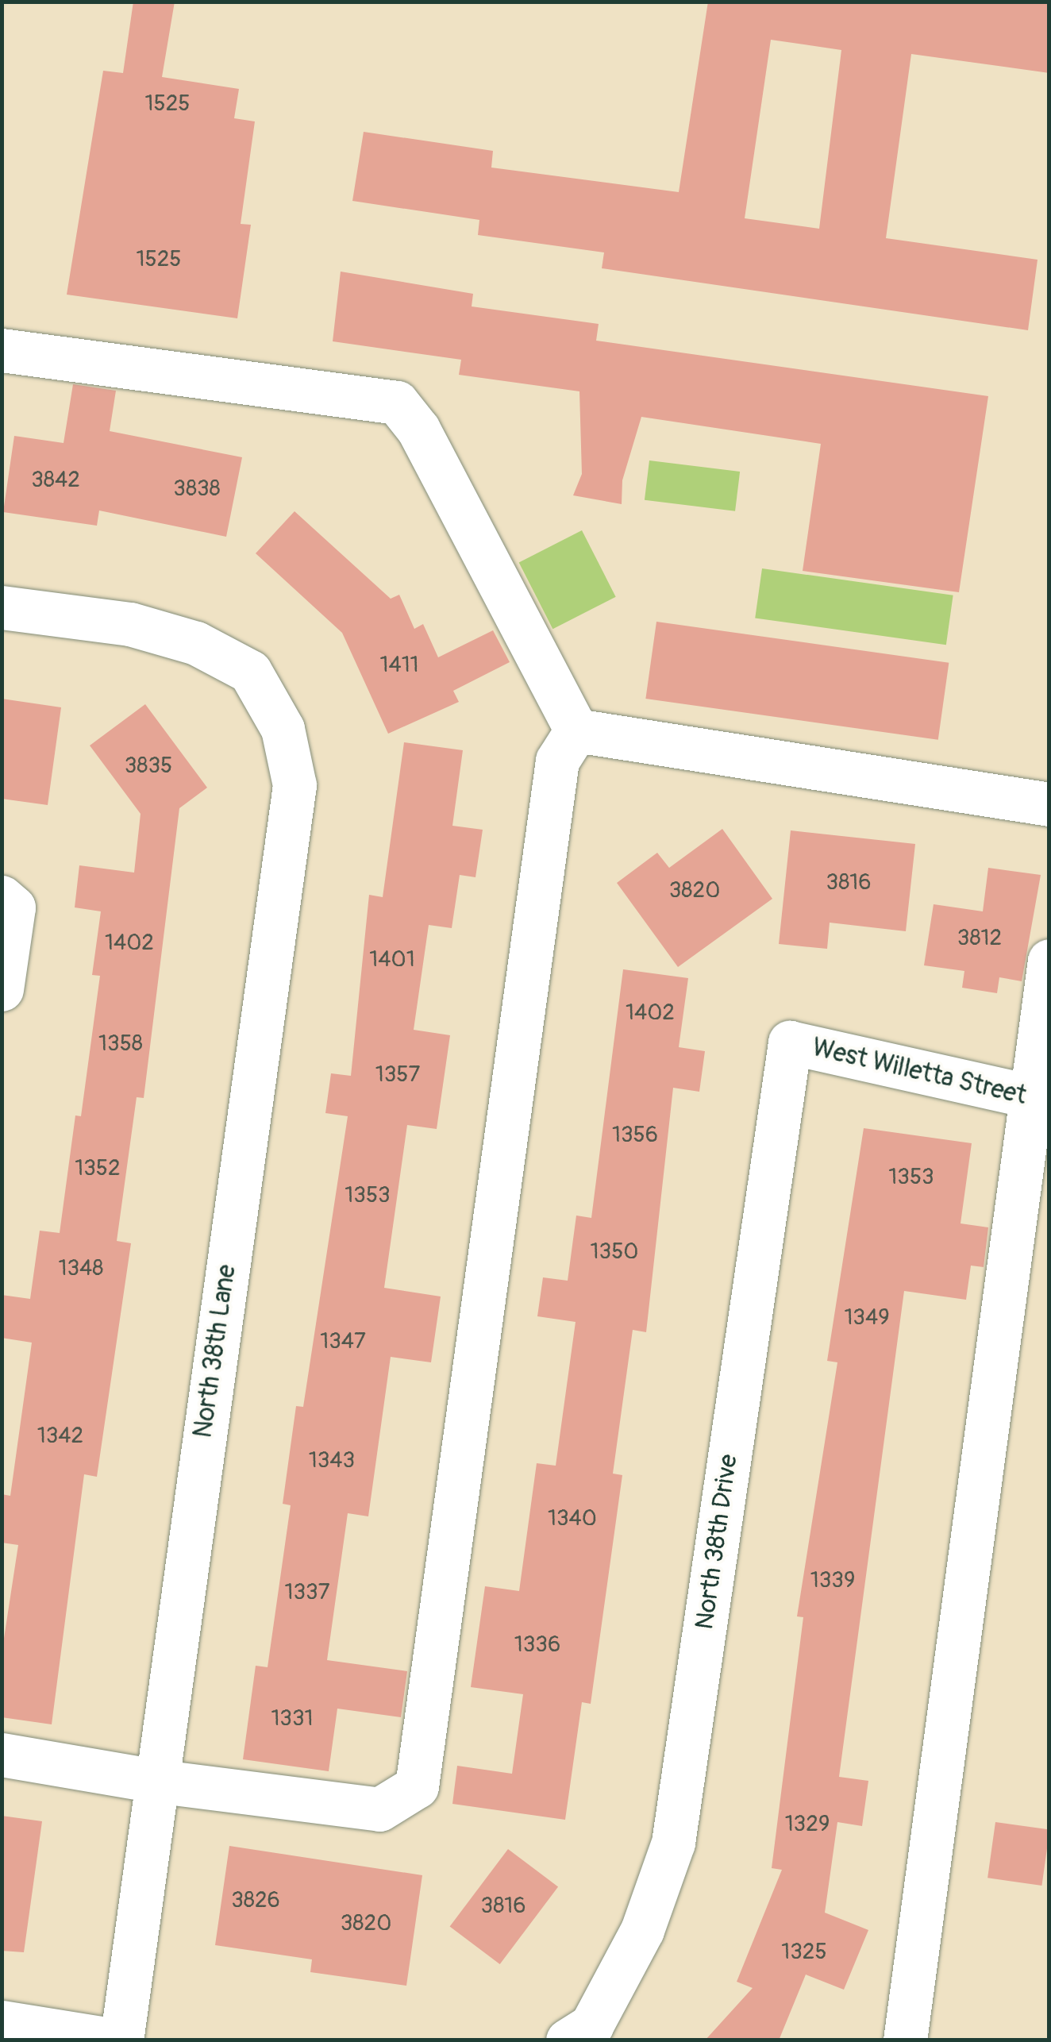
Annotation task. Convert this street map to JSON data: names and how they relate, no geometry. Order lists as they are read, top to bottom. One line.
{"streets":{"street":["West Willetta Street","North 38th Lane","North 38th Drive"]},"crossings":[["West Willetta Street","North 38th Drive"]],"house_numbers":["1525","1525","3842","3838","1411","3835","3816","3820","3812","1402","1401","1402","1358","1357","1356","1352","1353","1353","1350","1348","1349","1347","1342","1343","1340","1339","1337","1336","1331","1329","3826","3816","3820","1325"]}
